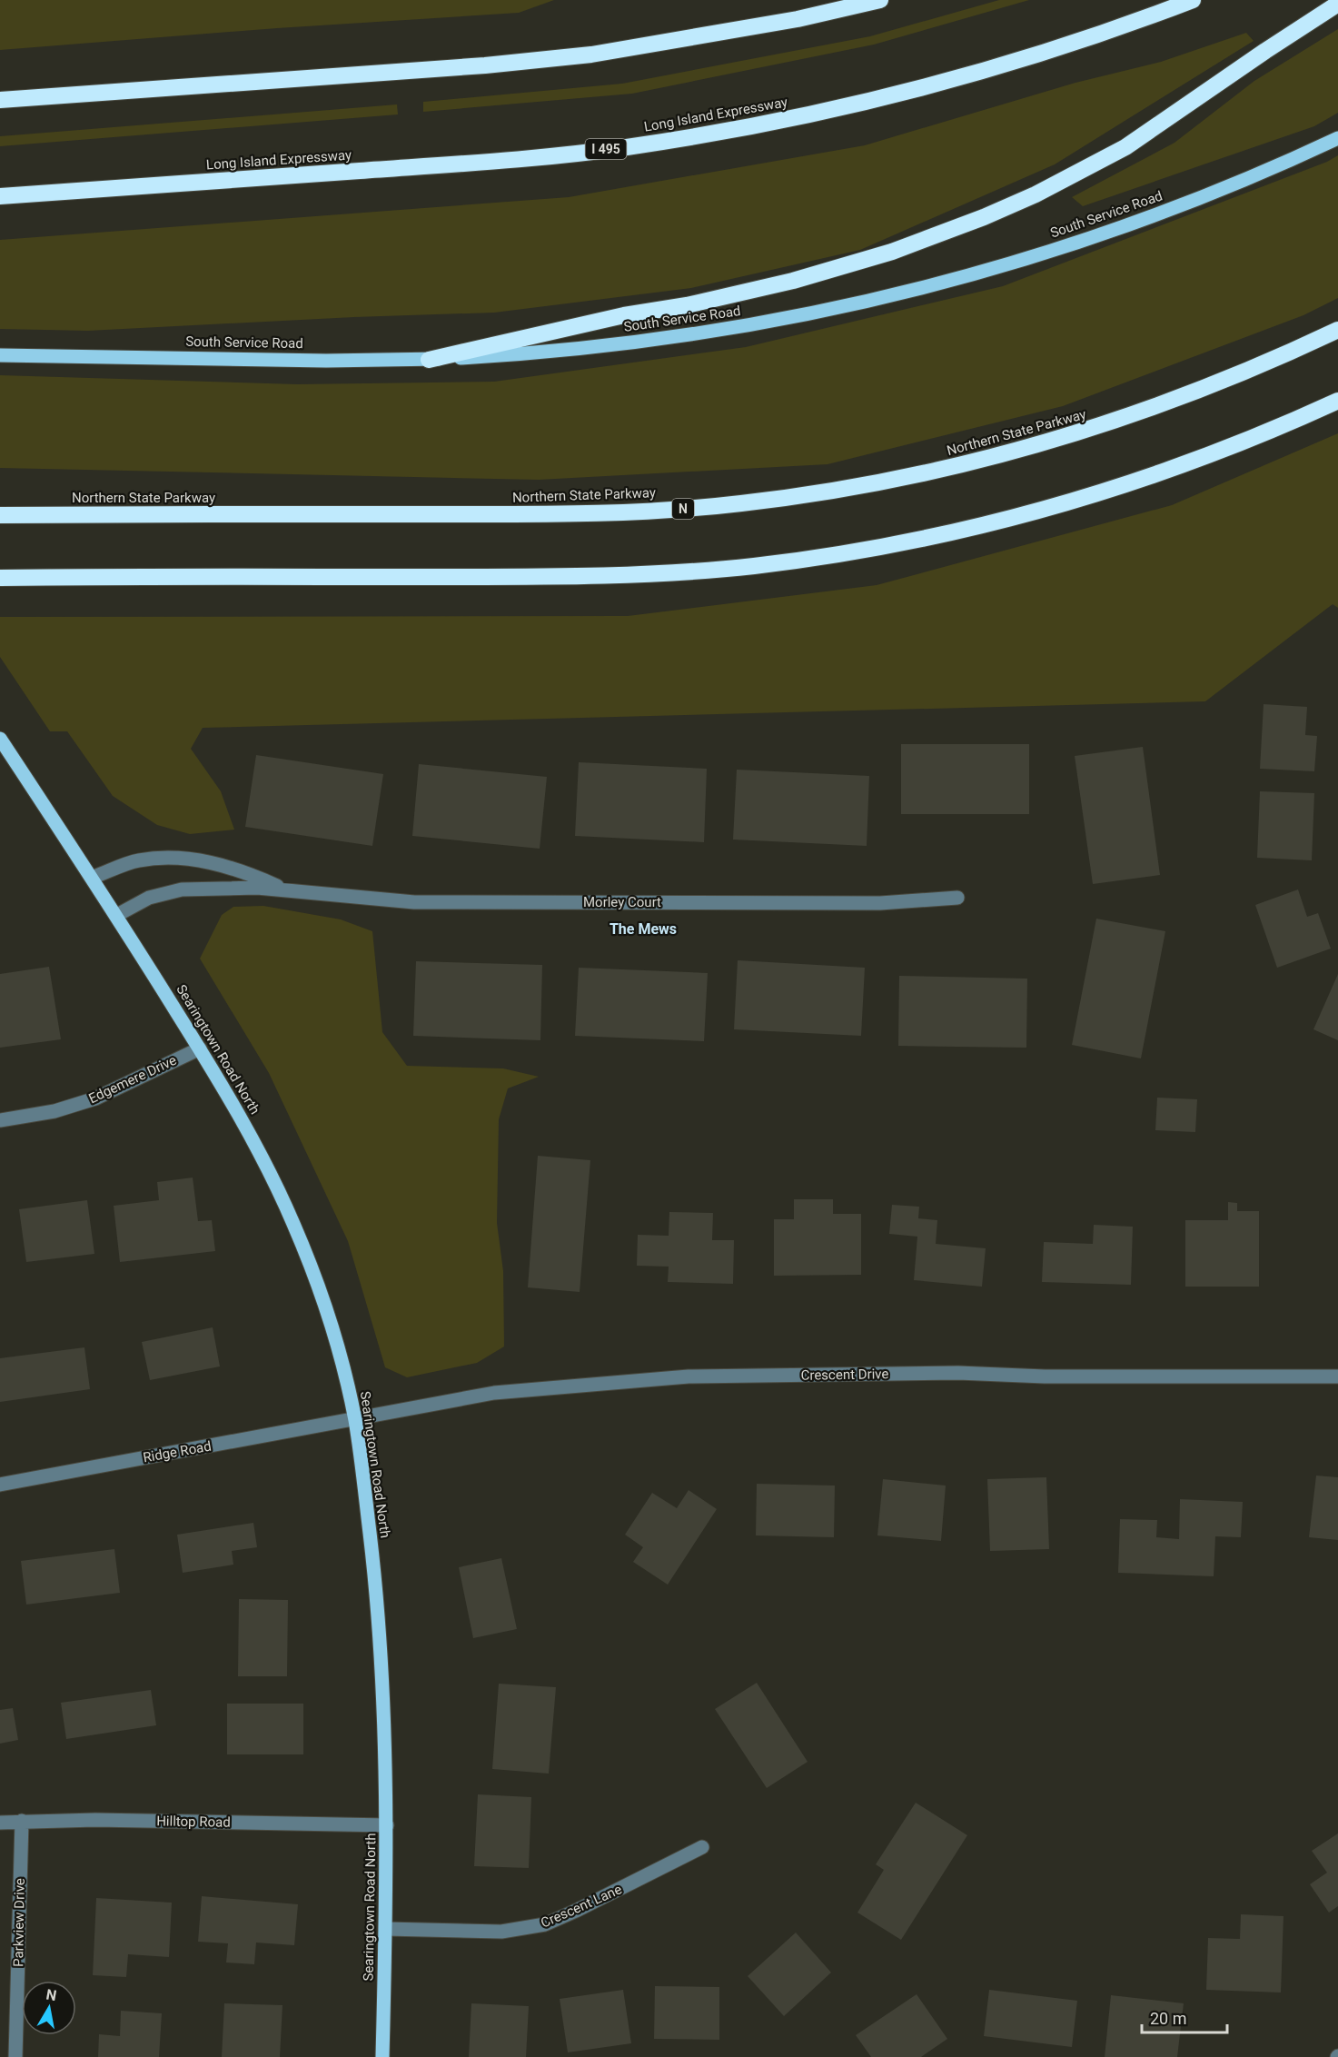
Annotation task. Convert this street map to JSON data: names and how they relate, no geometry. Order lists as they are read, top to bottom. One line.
{"streets":{"highway":["Long Island Expressway","I 495","Northern State Parkway","N"],"main road":["South Service Road","Searingtown Road North"],"street":["Morley Court","Edgemere Drive","Crescent Drive","Ridge Road","Hilltop Road","Crescent Lane","Parkview Drive"]},"crossings":[["Morley Court","Searingtown Road North"],["Searingtown Road North","Edgemere Drive"],["Searingtown Road North","Crescent Drive"],["Searingtown Road North","Ridge Road"],["Searingtown Road North","Hilltop Road"],["Searingtown Road North","Crescent Lane"],["Crescent Drive","Ridge Road"],["Hilltop Road","Parkview Drive"]],"districts":["The Mews"],"scale_bar":"20 m","north":"top"}
